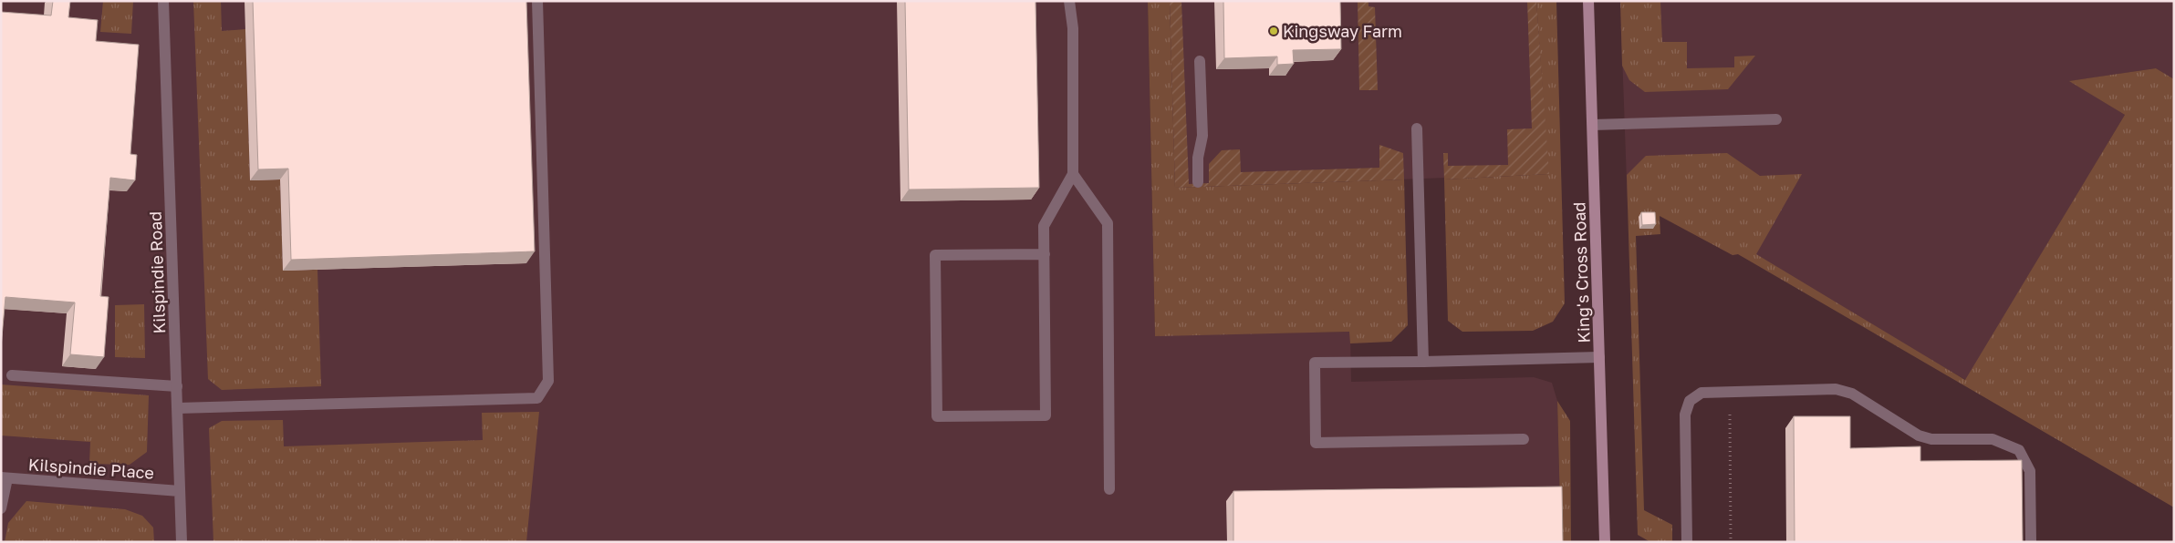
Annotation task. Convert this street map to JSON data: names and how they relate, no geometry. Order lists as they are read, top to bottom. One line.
{"streets":{"street":["Kilspindie Road","King's Cross Road","Kilspindie Place"]},"crossings":[["Kilspindie Road","Kilspindie Place"]],"places":["Kingsway Farm"]}
